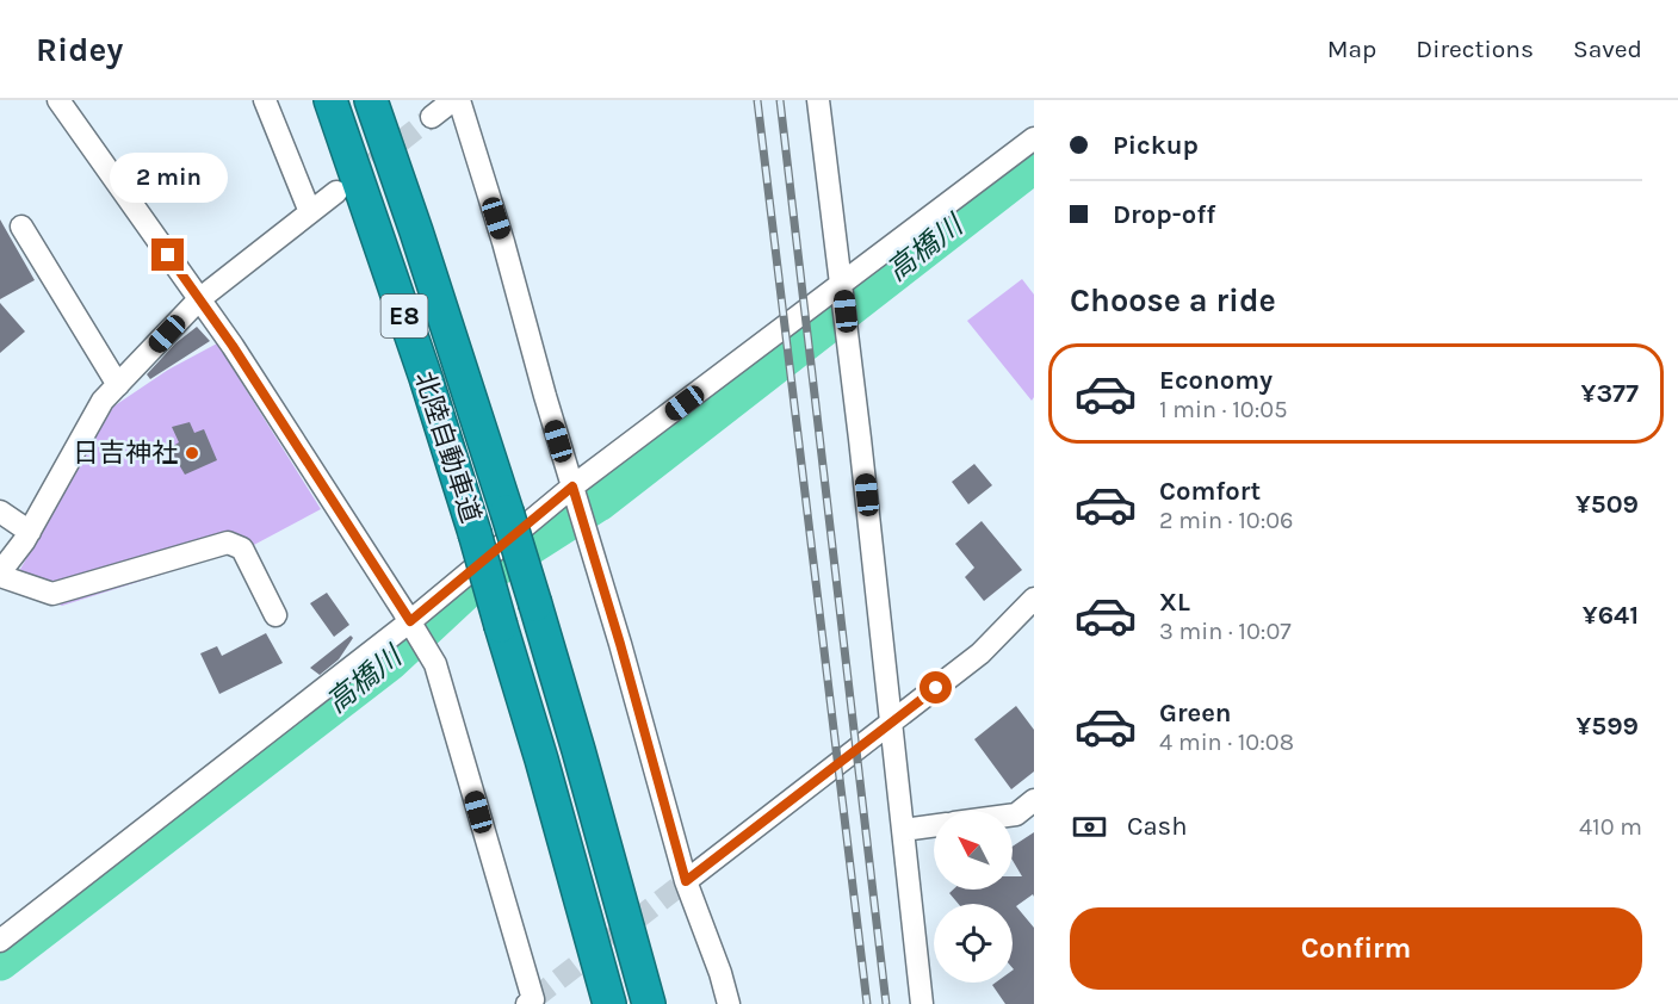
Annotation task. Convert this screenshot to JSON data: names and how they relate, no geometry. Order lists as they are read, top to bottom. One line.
{"streets":{"highway":["E8","北陸自動車道"]},"water":["高橋川"],"places":["日吉神社"],"north":"top left","page":{"header":"Ridey","nav":["Map","Directions","Saved"],"banner":["Pickup","Drop-off"],"bubble":"2 min","heading":"Choose a ride","list":[{"name":"Economy","note":"1 min · 10:05","value":"¥377"},{"name":"Comfort","note":"2 min · 10:06","value":"¥509"},{"name":"XL","note":"3 min · 10:07","value":"¥641"},{"name":"Green","note":"4 min · 10:08","value":"¥599"}],"pay":["Cash","410 m"],"buttons":"Confirm"}}
